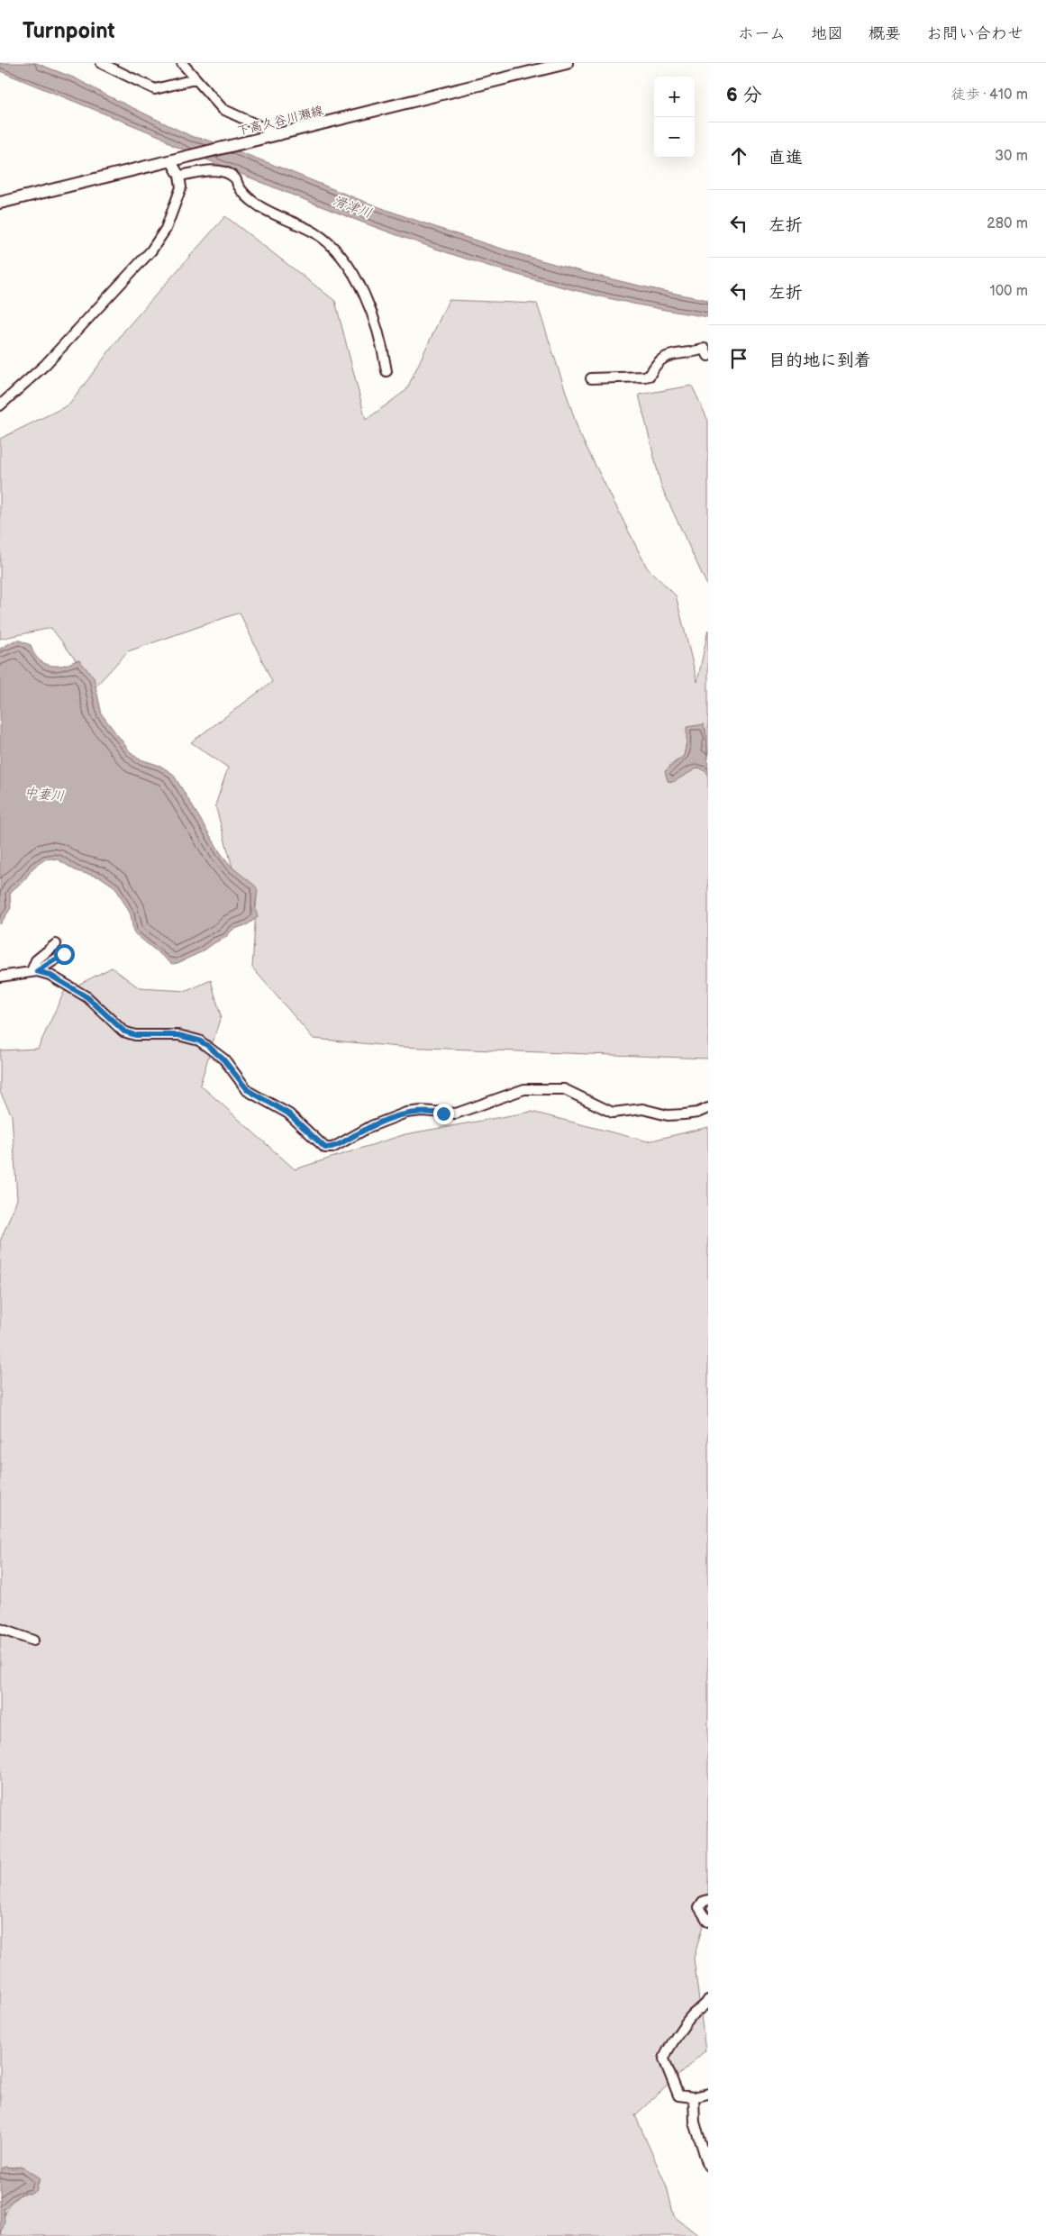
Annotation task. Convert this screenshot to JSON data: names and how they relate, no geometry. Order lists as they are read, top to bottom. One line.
{"streets":{"main road":["下高久谷川瀬線"]},"water":["滑津川","中妻川"],"page":{"header":"Turnpoint","nav":["ホーム","地図","概要","お問い合わせ"],"heading":["6 分","徒歩 · 410 m"],"map_buttons":["+","−"],"list":[["直進","30 m"],["左折","280 m"],["左折","100 m"],"目的地に到着"]}}
